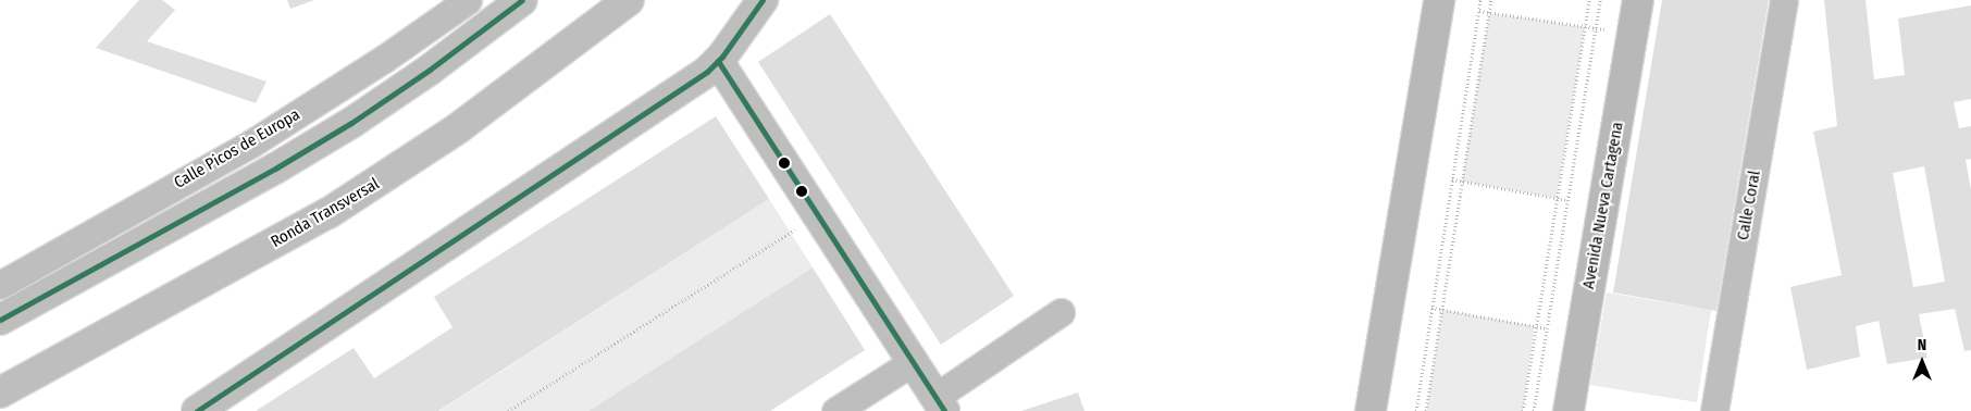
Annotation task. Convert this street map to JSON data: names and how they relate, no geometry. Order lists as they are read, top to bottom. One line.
{"streets":{"main road":["Avenida Nueva Cartagena","Ronda Transversal"],"street":["Calle Picos de Europa","Calle Coral"]},"north":"top"}
